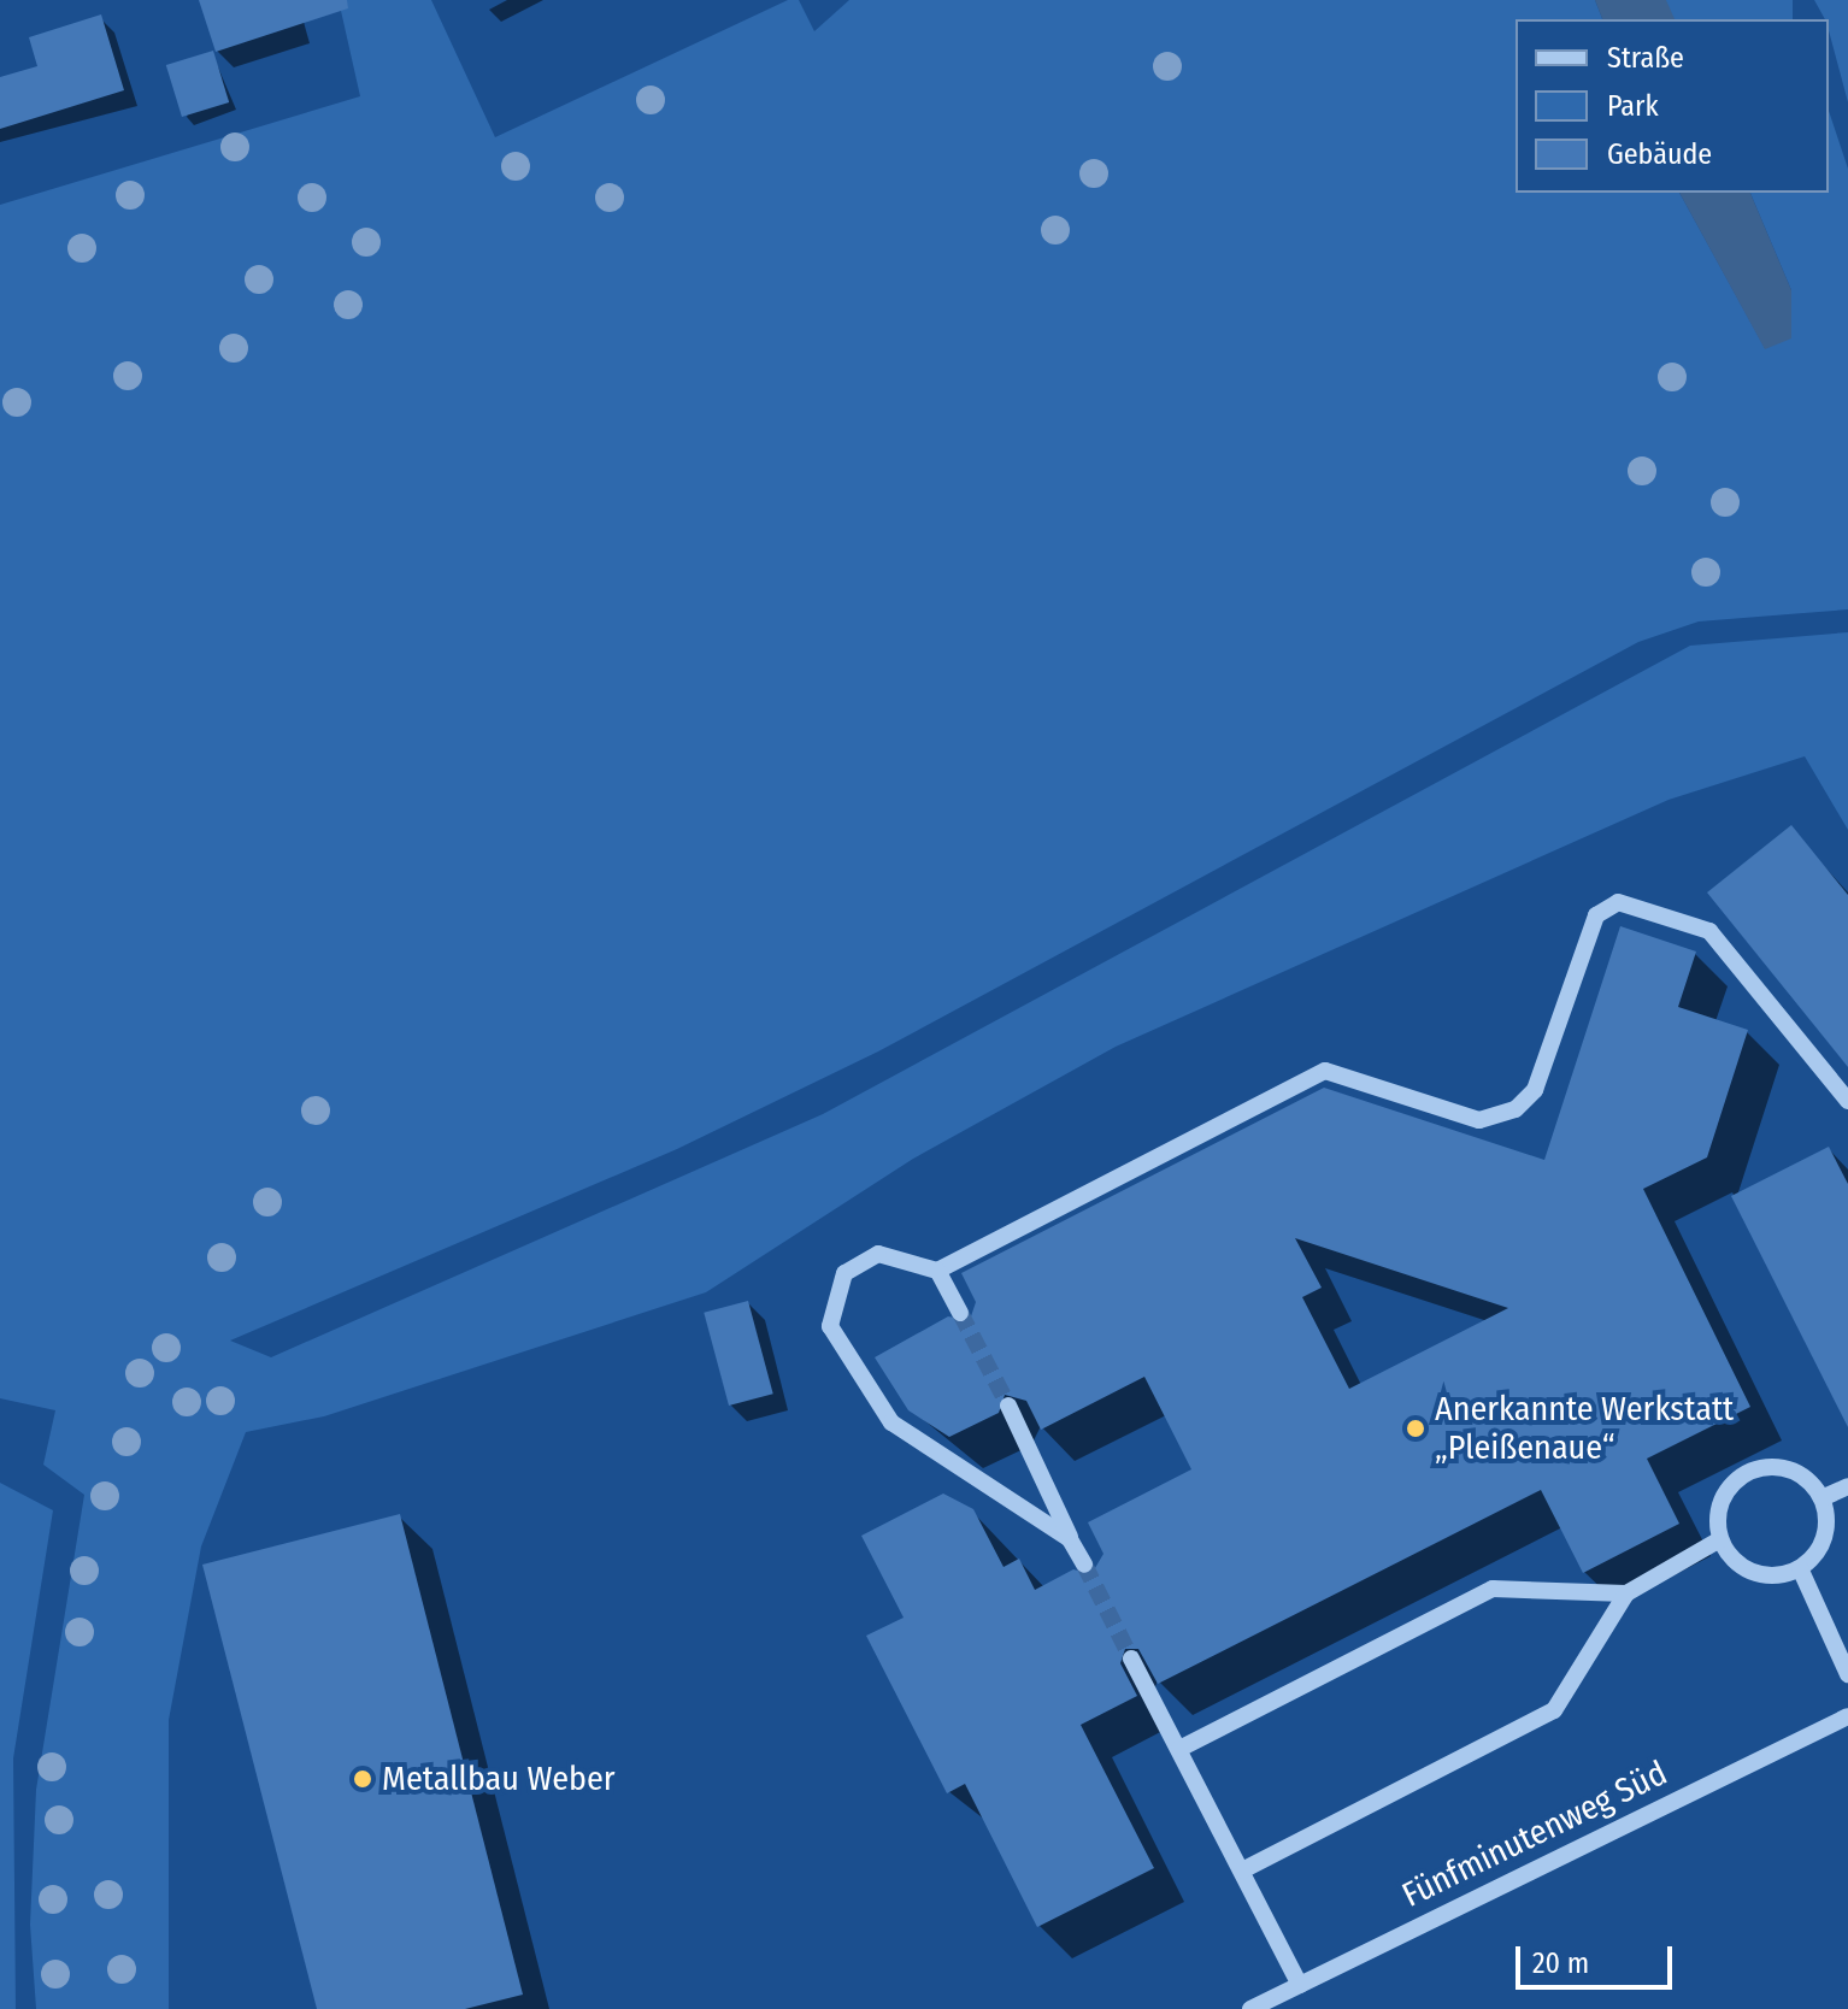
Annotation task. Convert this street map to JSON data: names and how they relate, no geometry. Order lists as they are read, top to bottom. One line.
{"streets":{"street":["Fünfminutenweg Süd"]},"places":["Anerkannte Werkstatt „Pleißenaue“","Metallbau Weber"],"legend":["Straße","Park","Gebäude"],"scale_bar":"20 m"}
